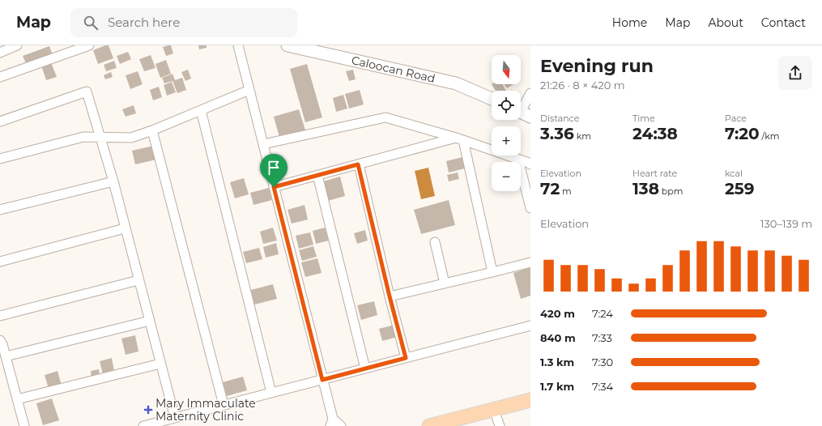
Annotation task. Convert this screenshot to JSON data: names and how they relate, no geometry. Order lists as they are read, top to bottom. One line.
{"streets":{"street":["Caloocan Road"]},"places":{"health":["Mary Immaculate Maternity Clinic"]},"north":"bottom","page":{"header":"Map","search":"Search here","nav":["Home","Map","About","Contact"],"heading":["Evening run","21:26 · 8 × 420 m"],"map_buttons":["+","−"],"stats":[["Distance","3.36 km"],["Time","24:38"],["Pace","7:20 /km"],["Elevation","72 m"],["Heart rate","138 bpm"],["kcal","259"]],"chart":["Elevation","130–139 m"],"list":[{"name":"420 m","note":"7:24"},{"name":"840 m","note":"7:33"},{"name":"1.3 km","note":"7:30"},{"name":"1.7 km","note":"7:34"}]}}
